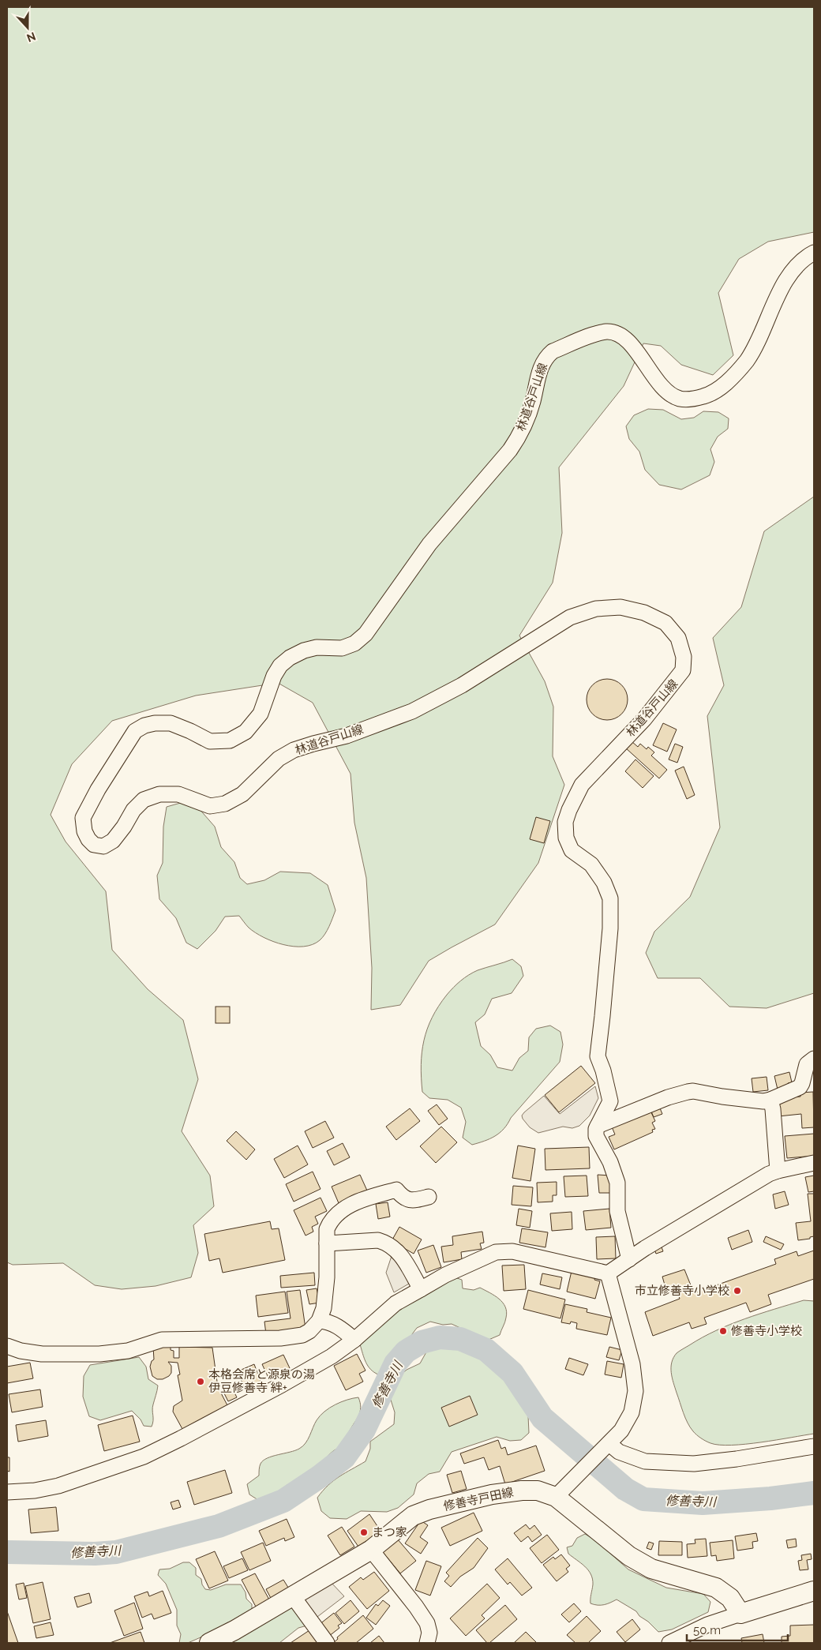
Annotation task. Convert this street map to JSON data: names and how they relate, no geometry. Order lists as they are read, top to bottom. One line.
{"streets":{"main road":["修善寺戸田線"],"street":["林道谷戸山線"]},"water":["修善寺川"],"places":["市立修善寺小学校","修善寺小学校","本格会席と源泉の湯 伊豆修善寺 絆+","まつ家"],"scale_bar":"50 m","north":"bottom"}
